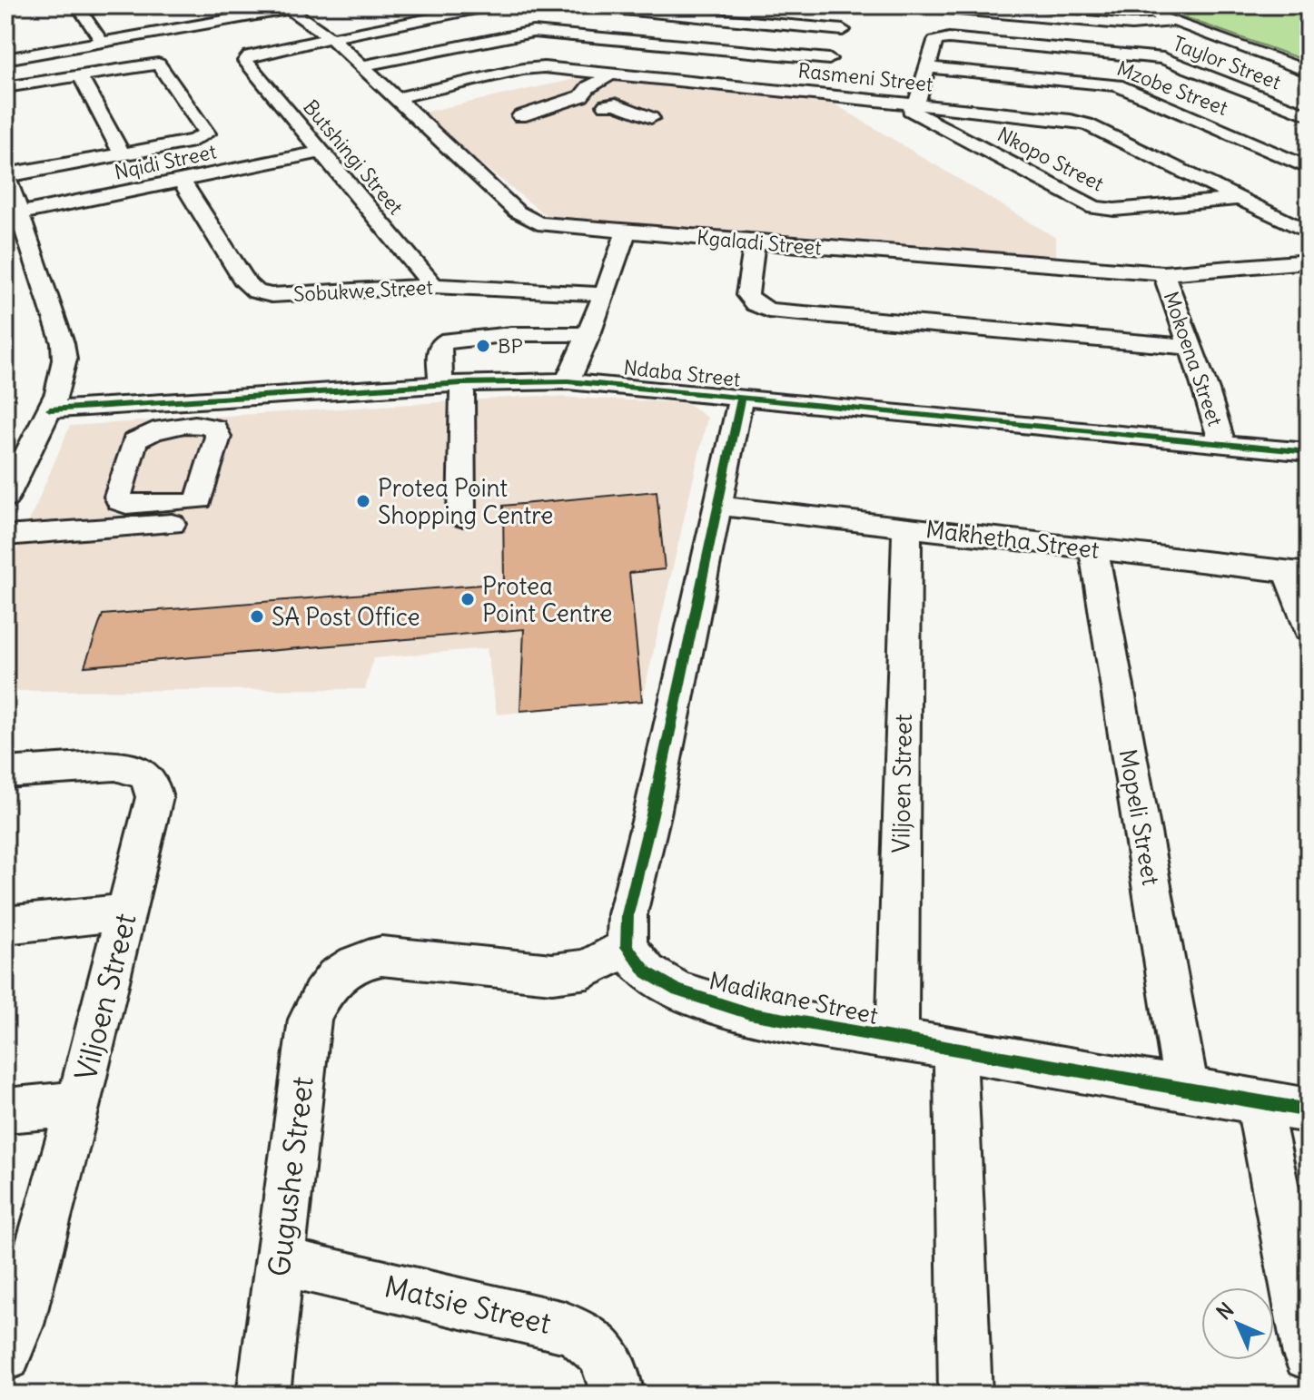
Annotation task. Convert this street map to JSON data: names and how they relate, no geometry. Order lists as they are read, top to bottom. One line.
{"streets":{"street":["Taylor Street","Rasmeni Street","Mzobe Street","Butshingi Street","Nkopo Street","Nqidi Street","Kgaladi Street","Sobukwe Street","Mokoena Street","Ndaba Street","Makhetha Street","Viljoen Street","Mopeli Street","Madikane Street","Gugushe Street","Matsie Street"]},"crossings":[["Taylor Street","Rasmeni Street"],["Taylor Street","Mzobe Street"],["Rasmeni Street","Nkopo Street"],["Rasmeni Street","Kgaladi Street"],["Butshingi Street","Nqidi Street"],["Butshingi Street","Kgaladi Street"],["Butshingi Street","Sobukwe Street"],["Nqidi Street","Sobukwe Street"],["Kgaladi Street","Mokoena Street"],["Mokoena Street","Ndaba Street"],["Makhetha Street","Viljoen Street"],["Makhetha Street","Mopeli Street"],["Viljoen Street","Madikane Street"],["Mopeli Street","Madikane Street"],["Madikane Street","Gugushe Street"],["Gugushe Street","Matsie Street"]],"places":["BP","Protea Point Shopping Centre","Protea Point Centre","SA Post Office"],"north":"top left"}
